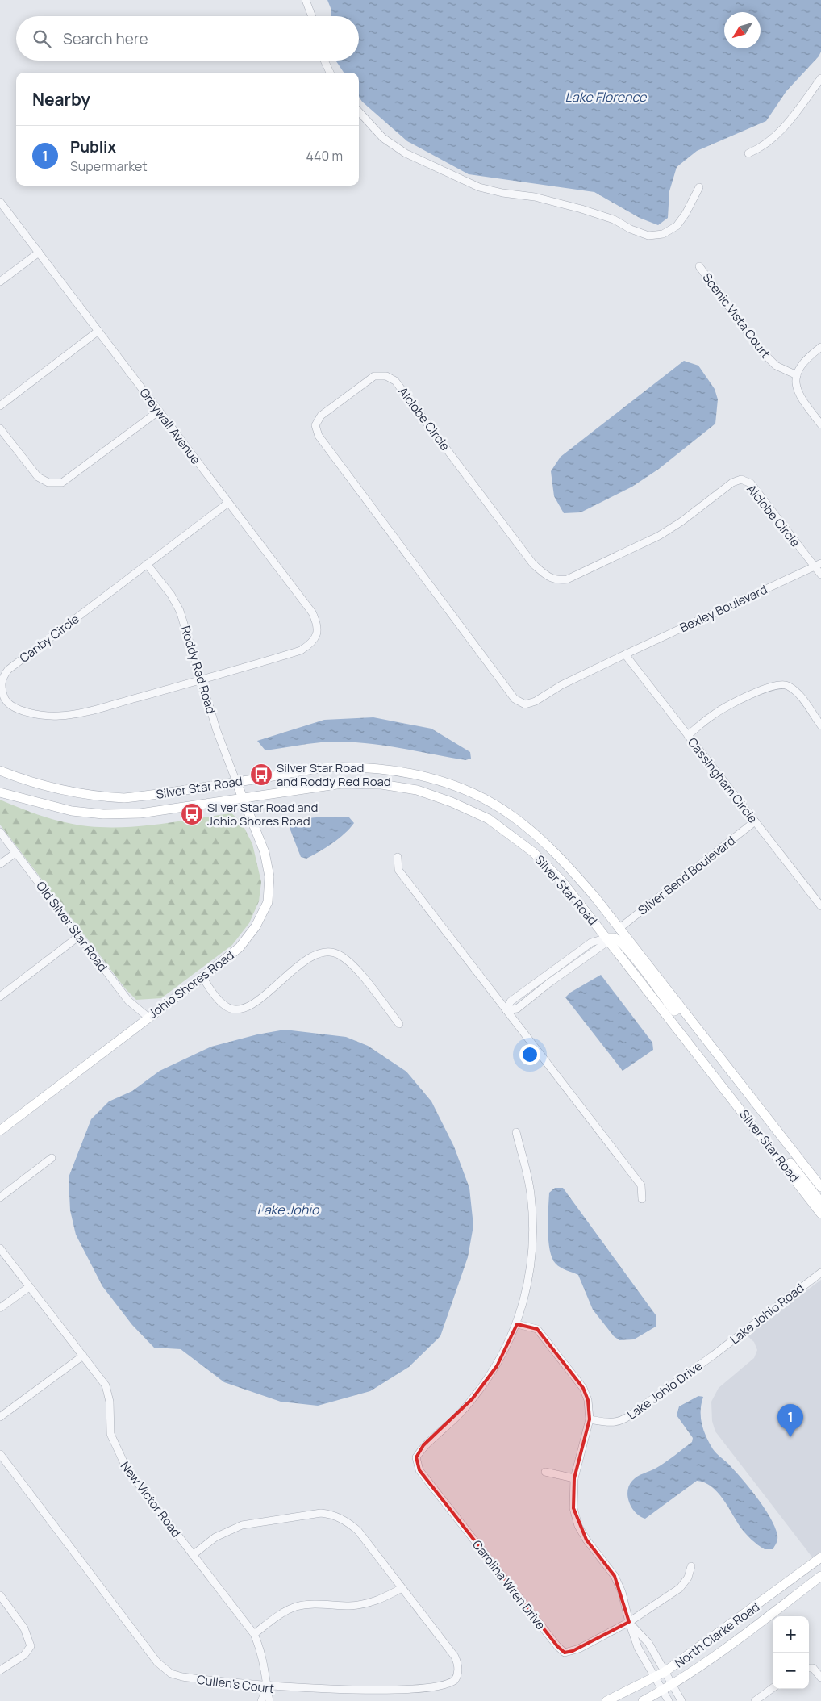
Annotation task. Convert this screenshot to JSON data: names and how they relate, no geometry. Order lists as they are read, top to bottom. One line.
{"streets":{"main road":["Silver Star Road","Johio Shores Road","North Clarke Road"],"street":["Scenic Vista Court","Alclobe Circle","Greywall Avenue","Bexley Boulevard","Canby Circle","Roddy Red Road","Cassingham Circle","Silver Bend Boulevard","Old Silver Star Road","Lake Johio Road","Lake Johio Drive","New Victor Road","Carolina Wren Drive","Cullen's Court"]},"crossings":[["Alclobe Circle","Bexley Boulevard"],["Alclobe Circle","Cassingham Circle"],["Greywall Avenue","Canby Circle"],["Bexley Boulevard","Cassingham Circle"],["Canby Circle","Roddy Red Road"],["Roddy Red Road","Silver Star Road"],["Roddy Red Road","Johio Shores Road"],["Cassingham Circle","Silver Bend Boulevard"],["Silver Star Road","Silver Bend Boulevard"],["Silver Star Road","Johio Shores Road"],["Old Silver Star Road","Johio Shores Road"],["Lake Johio Road","Lake Johio Drive"],["New Victor Road","Cullen's Court"]],"water":["Lake Florence","Lake Johio"],"places":{"bus stop":["Silver Star Road and Roddy Red Road","Silver Star Road and Johio Shores Road"]},"north":"bottom left","page":{"search":"Search here","heading":"Nearby","list":[{"mark":"1","name":"Publix","note":"Supermarket","value":"440 m"}],"pins":"1","map_buttons":["+","−"]}}
